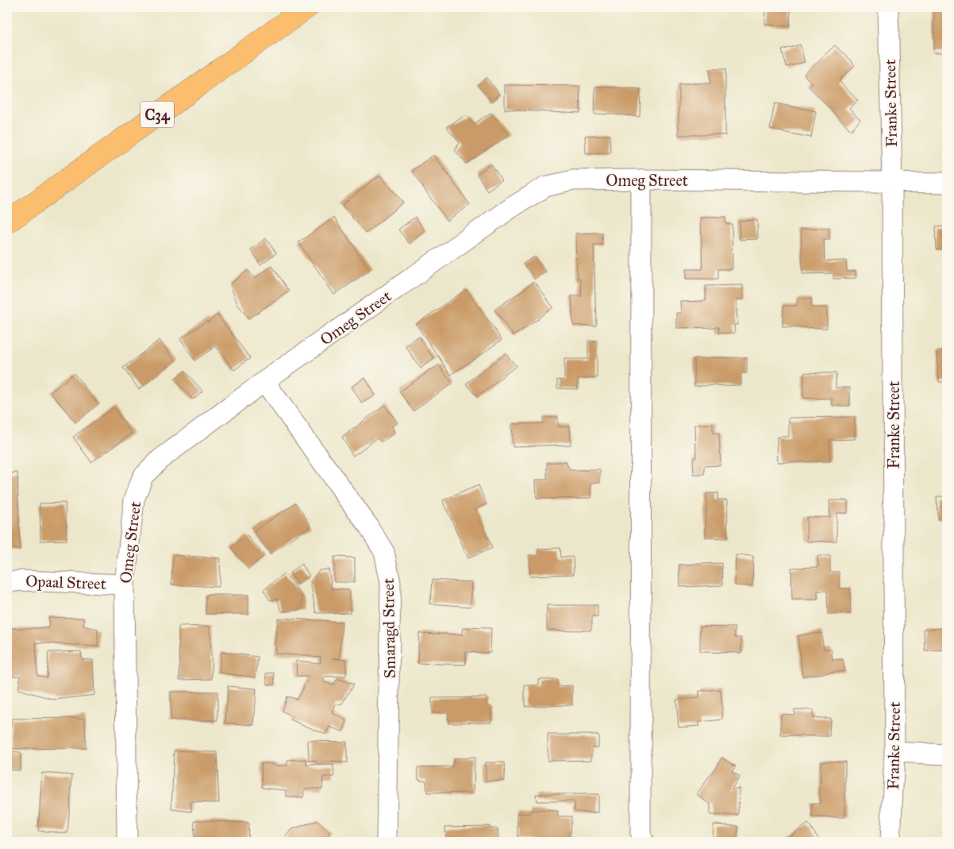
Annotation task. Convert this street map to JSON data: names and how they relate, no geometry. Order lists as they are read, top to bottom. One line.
{"streets":{"main road":["C34"],"street":["Franke Street","Omeg Street","Opaal Street","Smaragd Street"]},"crossings":[["Franke Street","Omeg Street"],["Omeg Street","Opaal Street"],["Omeg Street","Smaragd Street"]]}
